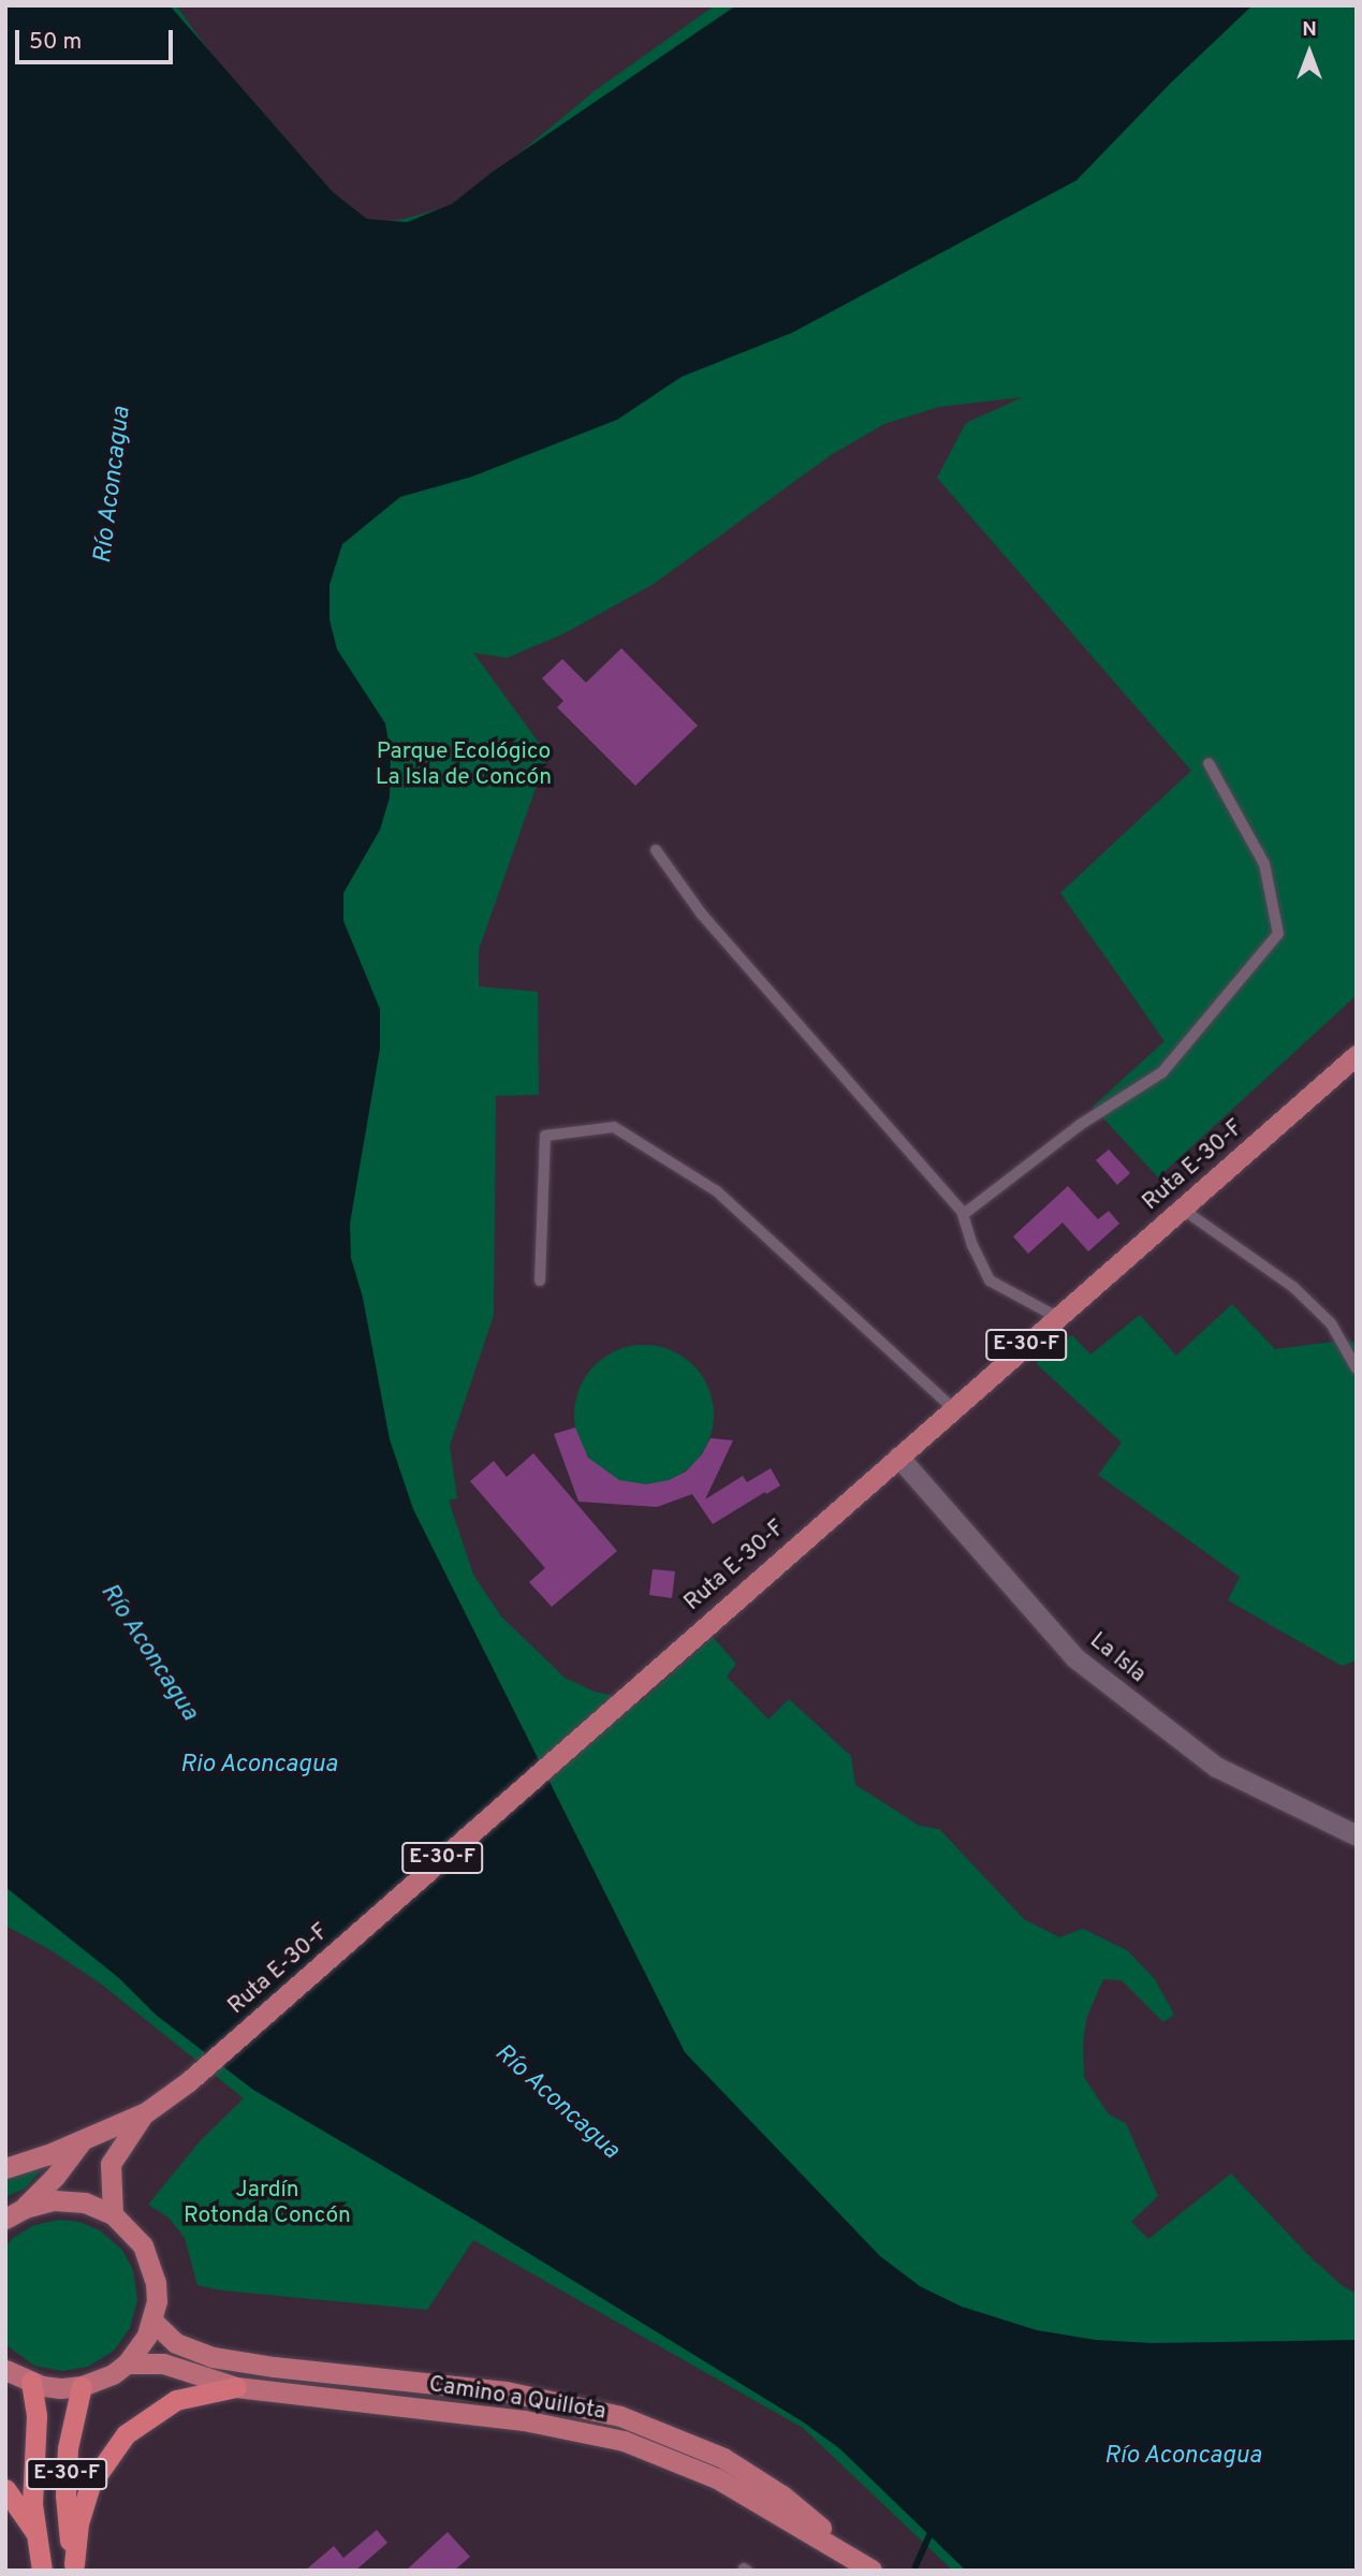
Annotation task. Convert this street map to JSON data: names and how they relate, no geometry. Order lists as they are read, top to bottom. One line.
{"streets":{"highway":["E-30-F"],"main road":["Ruta E-30-F","Camino a Quillota"],"street":["La Isla"]},"crossings":[["Ruta E-30-F","E-30-F"],["Ruta E-30-F","La Isla"],["E-30-F","Camino a Quillota"]],"water":["Río Aconcagua","Rio Aconcagua"],"parks":["Parque Ecológico La Isla de Concón","Jardín Rotonda Concón"],"scale_bar":"50 m","north":"top"}
